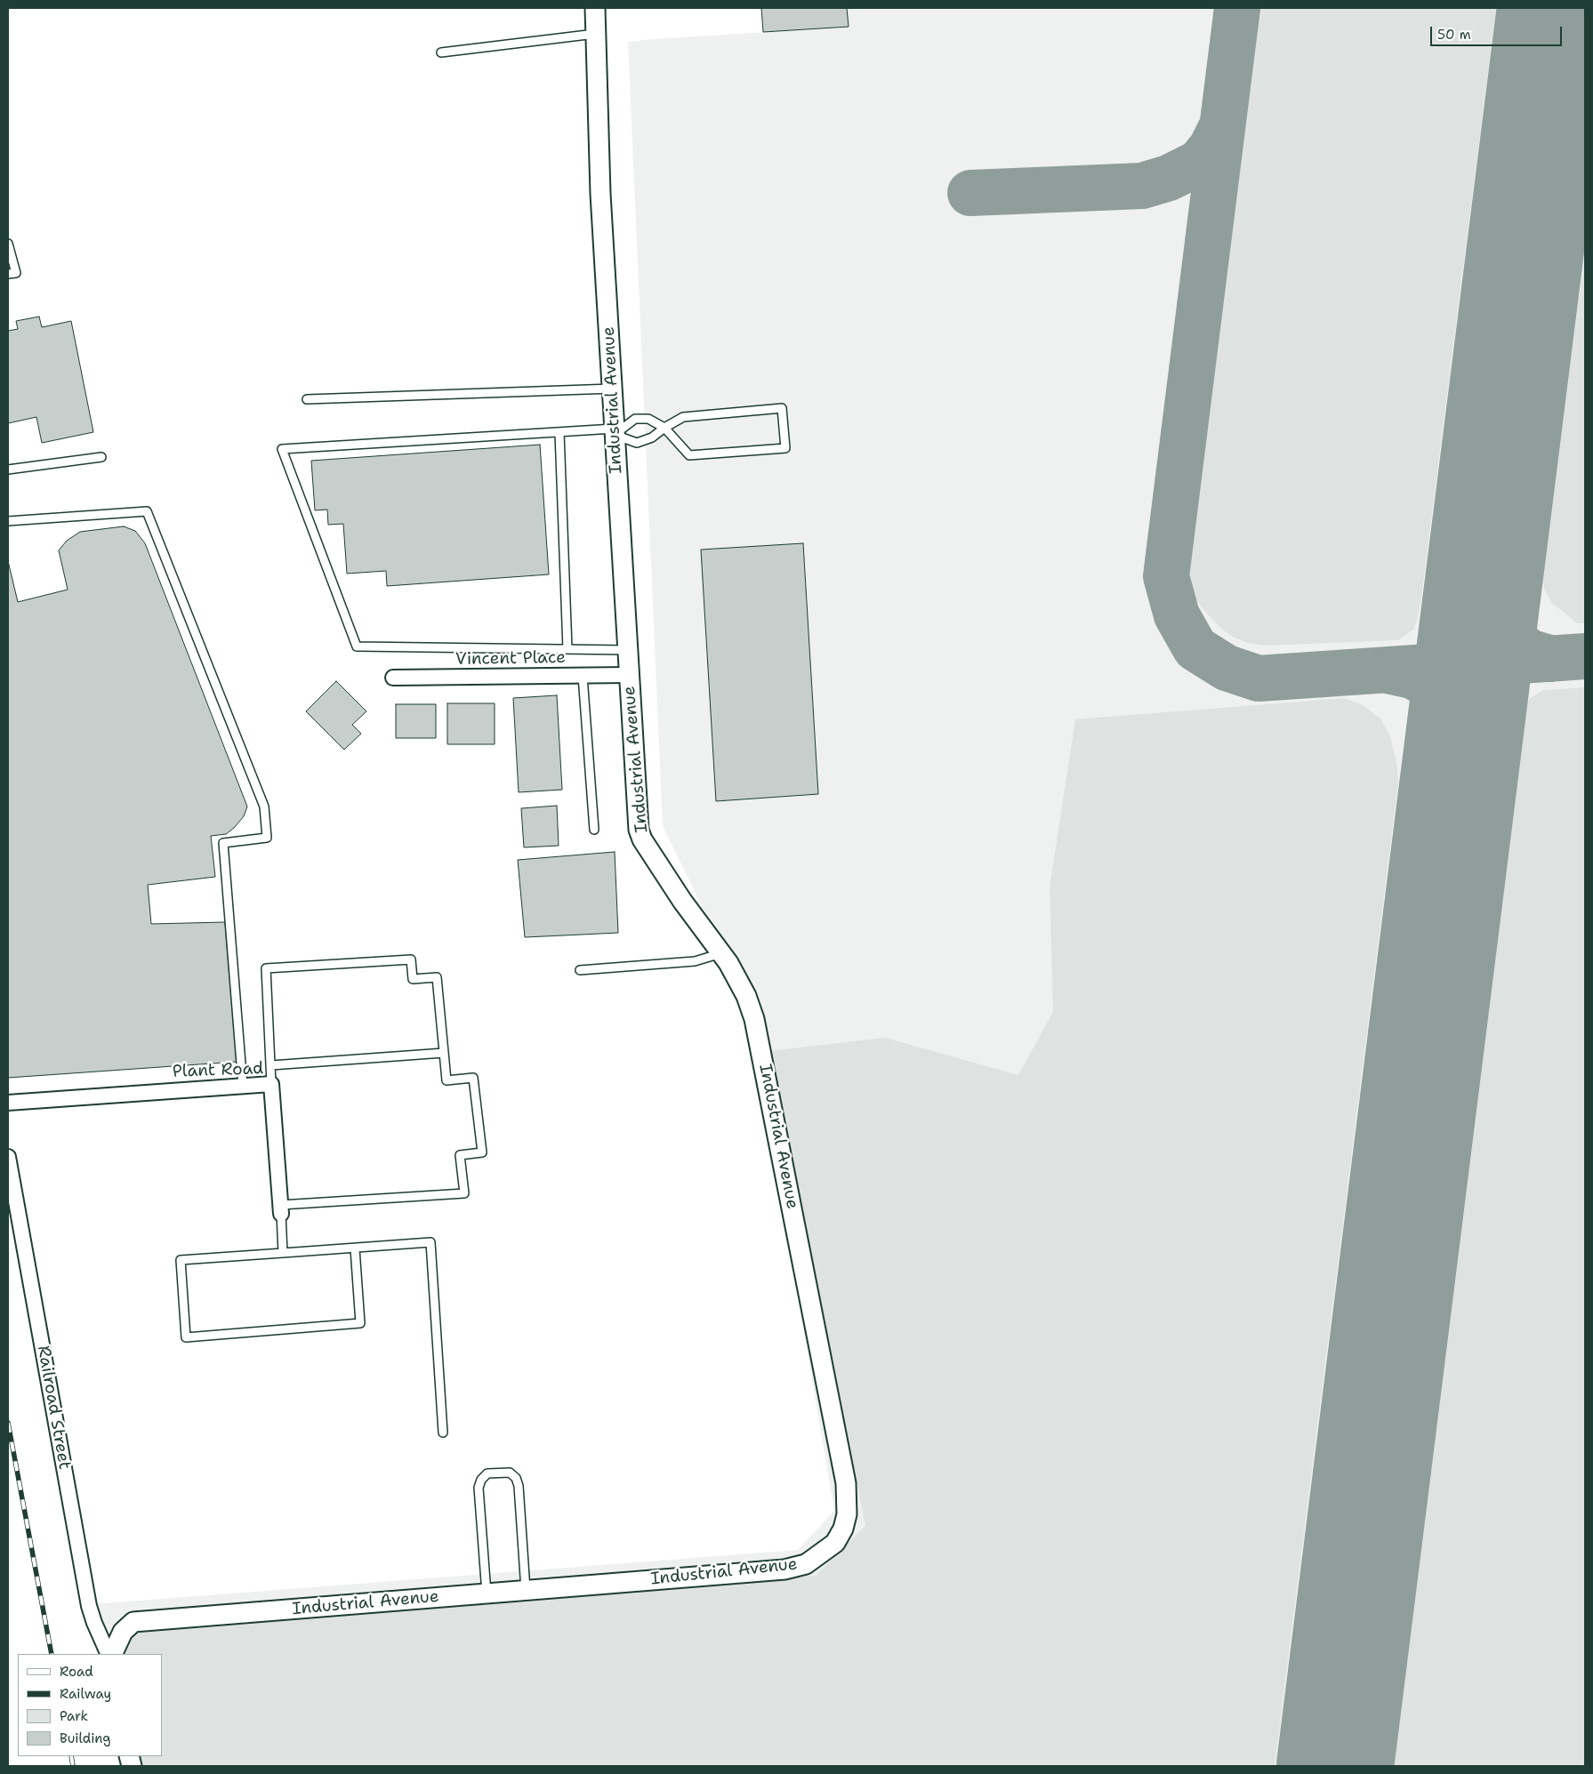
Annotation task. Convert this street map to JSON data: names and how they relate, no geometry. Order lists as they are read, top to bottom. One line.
{"streets":{"street":["Industrial Avenue","Vincent Place","Plant Road","Railroad Street"]},"crossings":[["Industrial Avenue","Vincent Place"]],"legend":["Road","Railway","Park","Building"],"scale_bar":"50 m"}
